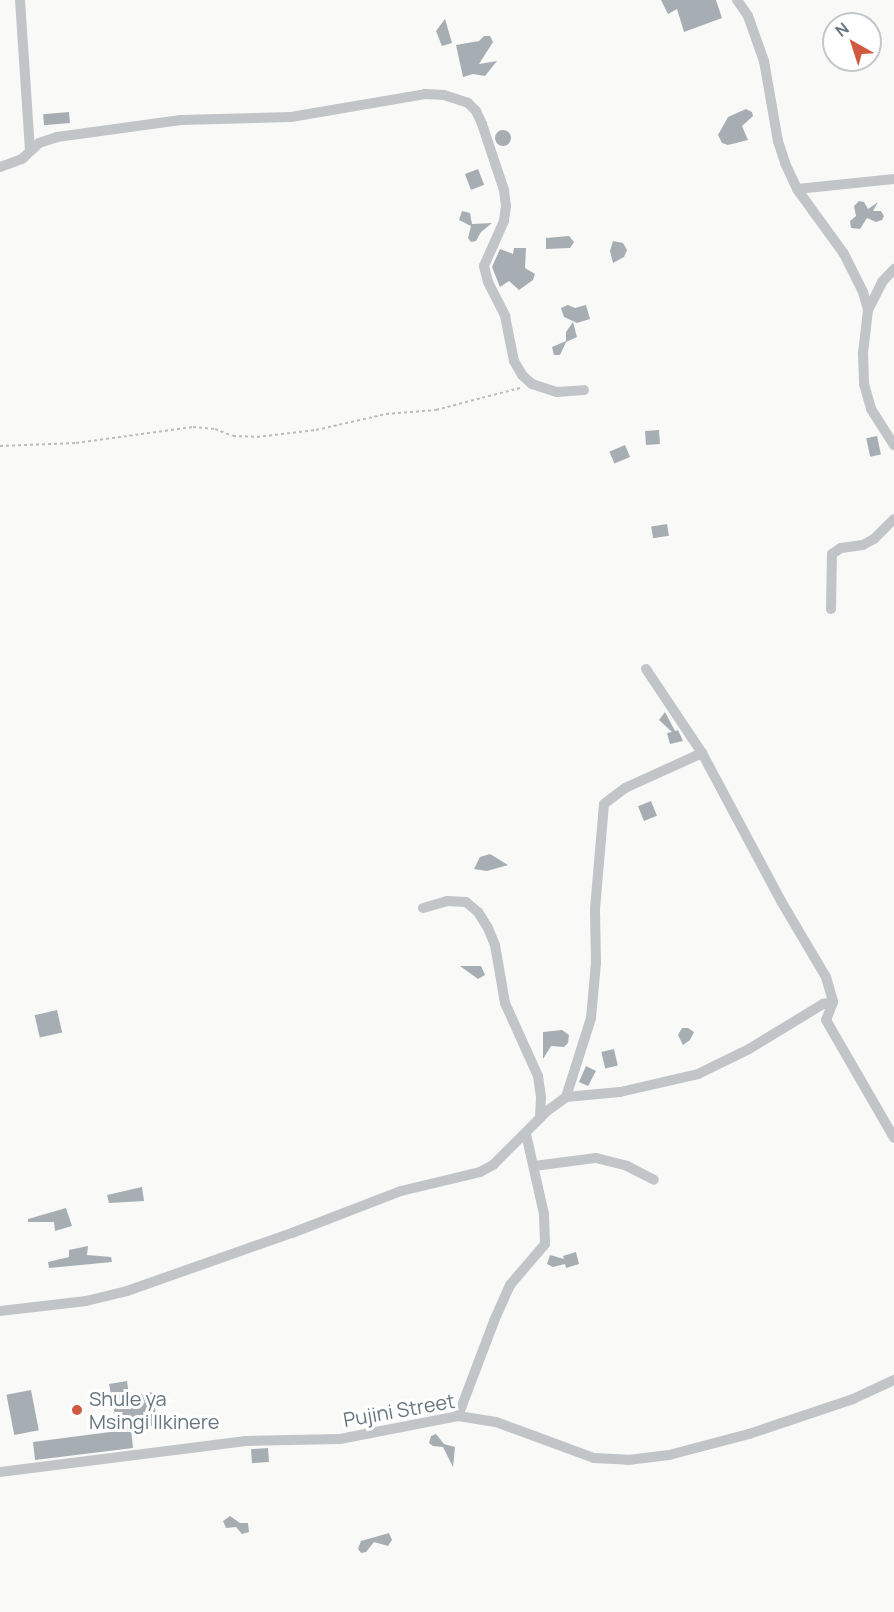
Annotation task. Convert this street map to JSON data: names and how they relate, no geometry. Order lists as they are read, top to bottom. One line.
{"streets":{"street":["Pujini Street"]},"places":["Shule ya Msingi Ilkinere"],"north":"top left"}
